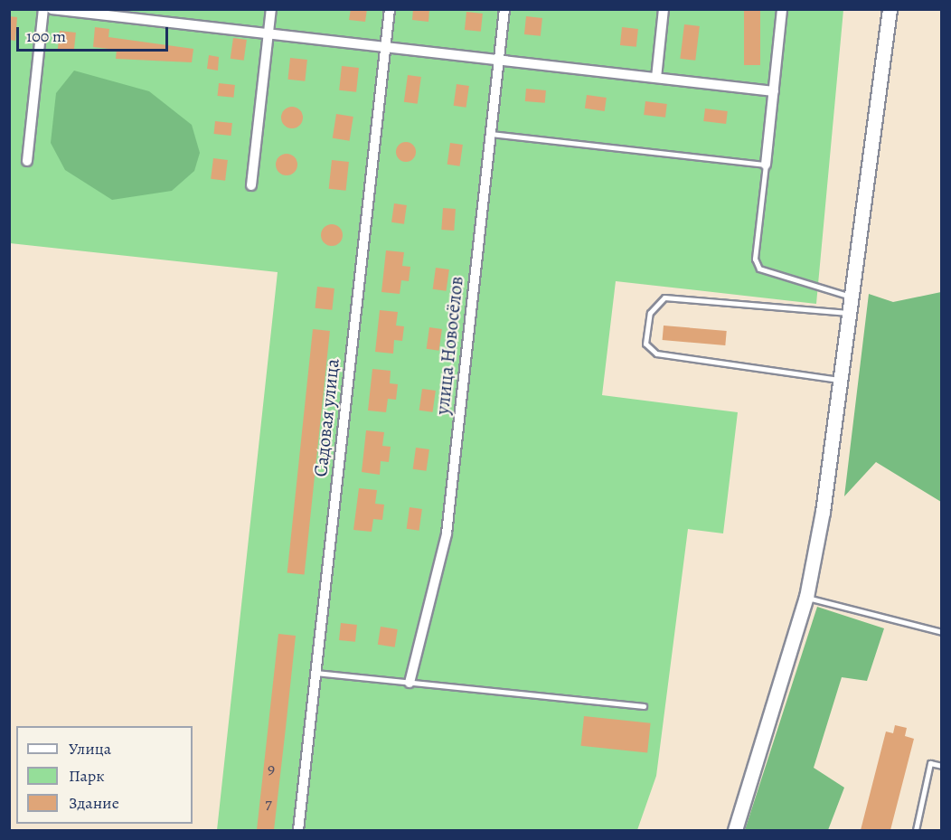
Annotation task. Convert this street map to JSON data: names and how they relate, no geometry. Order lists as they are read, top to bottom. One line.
{"streets":{"street":["улица Новосёлов","Садовая улица"]},"house_numbers":["9","7"],"legend":["Улица","Парк","Здание"],"scale_bar":"100 m"}
